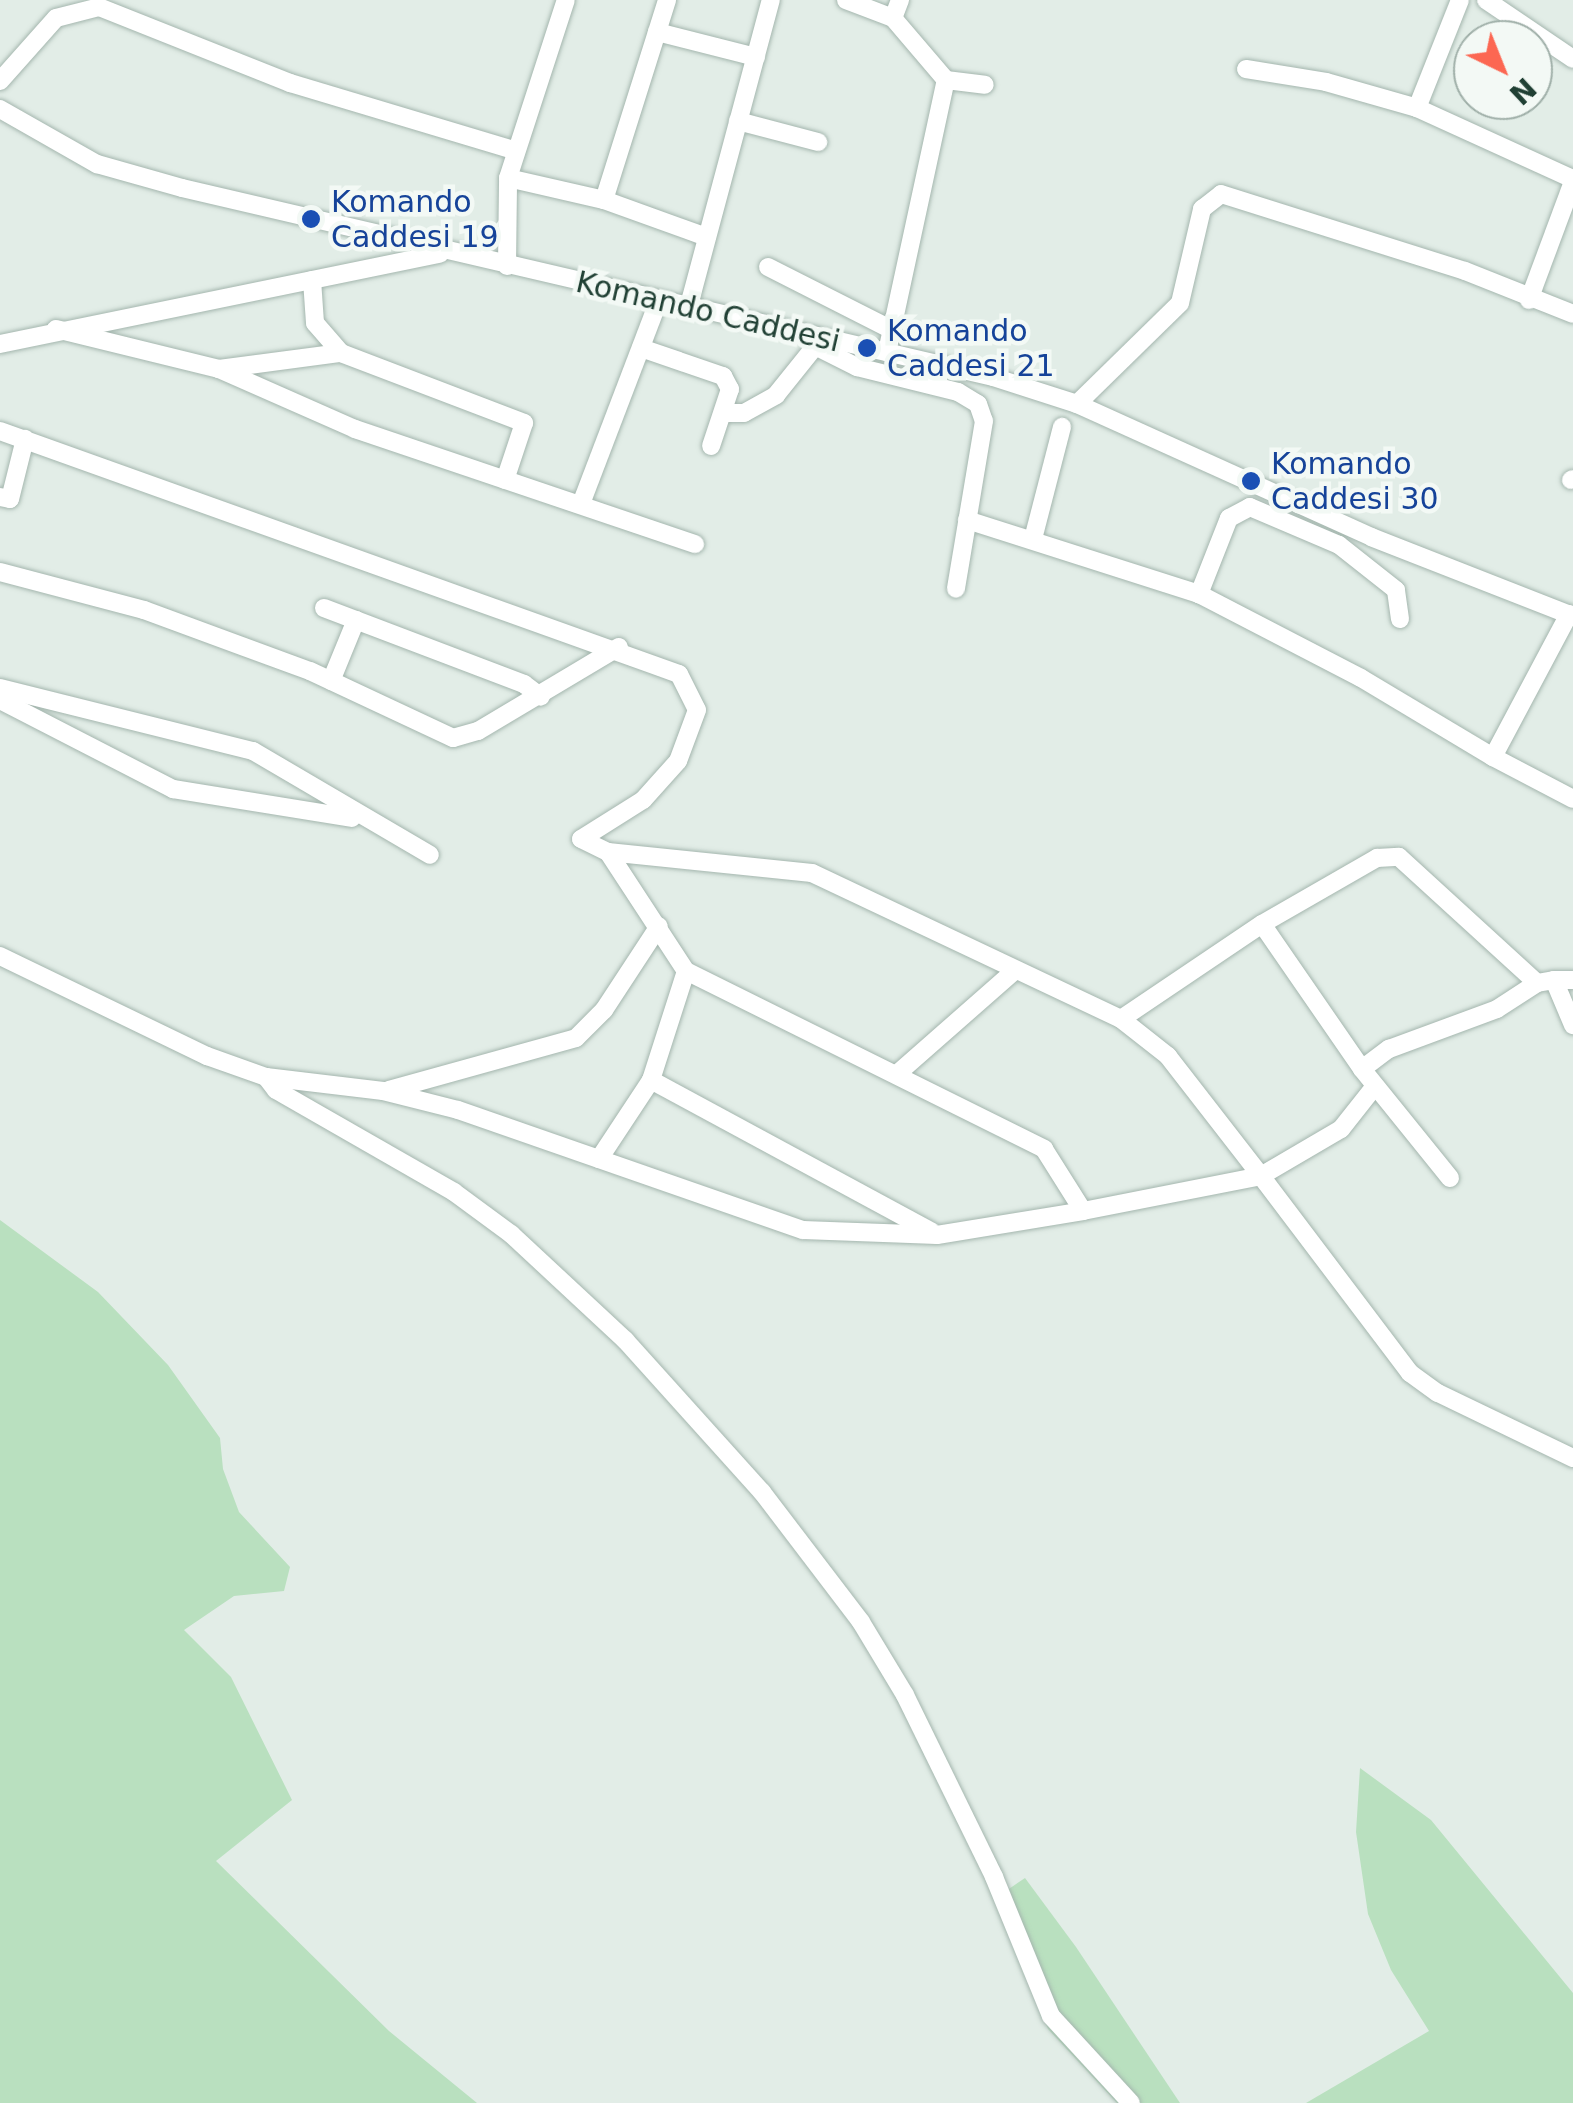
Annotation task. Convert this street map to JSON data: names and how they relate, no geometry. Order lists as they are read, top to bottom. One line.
{"streets":{"street":["Komando Caddesi"]},"places":["Komando Caddesi 19","Komando Caddesi 21","Komando Caddesi 30"],"north":"bottom right"}
